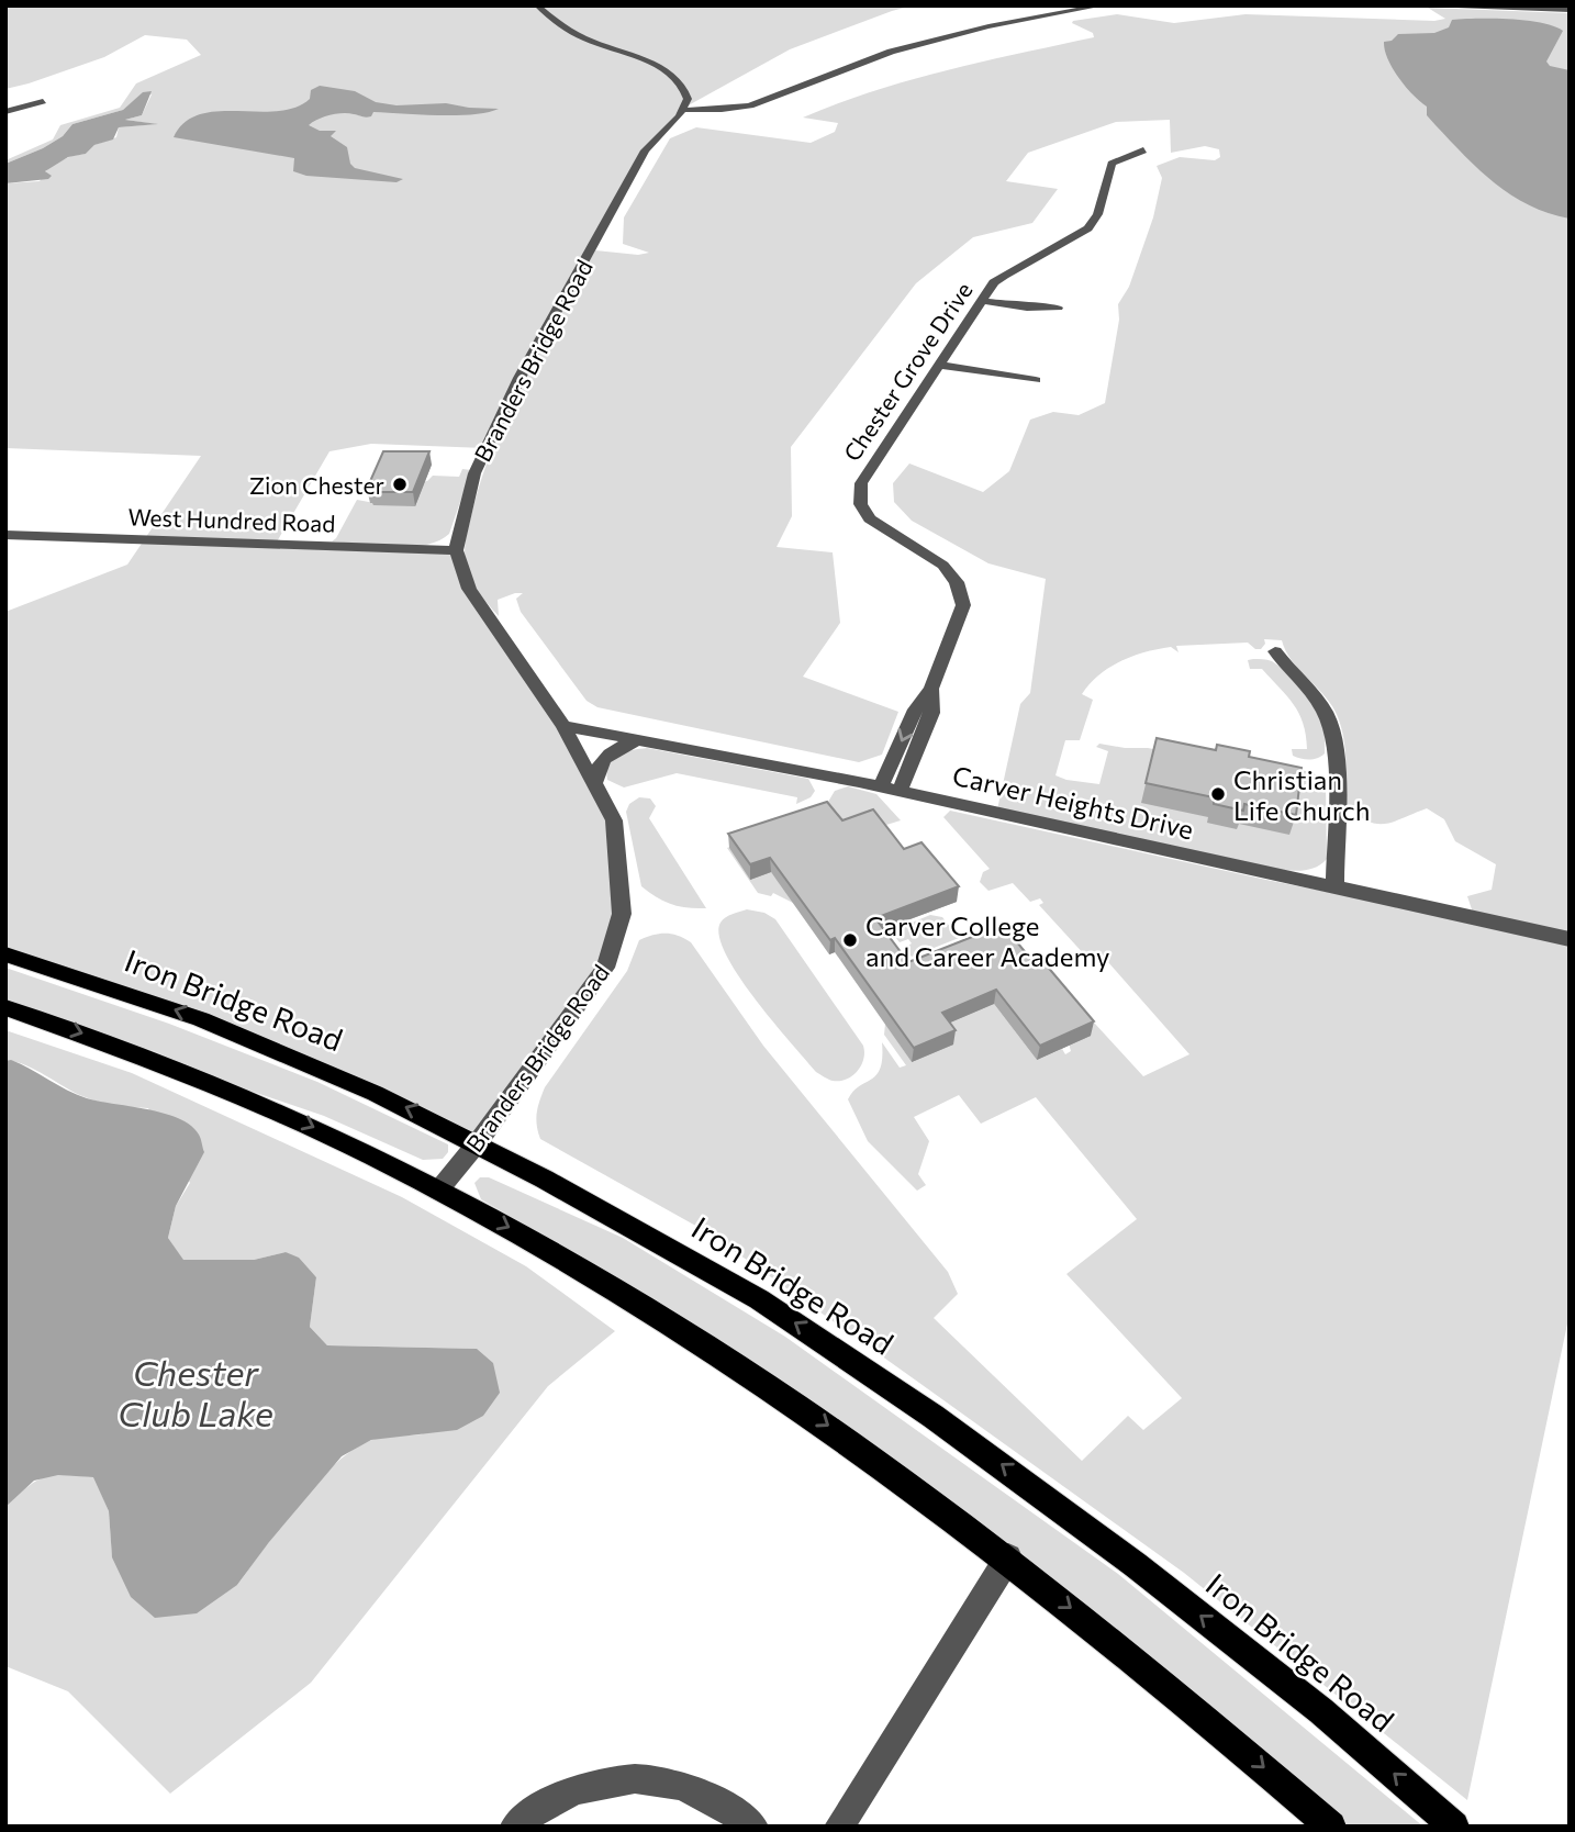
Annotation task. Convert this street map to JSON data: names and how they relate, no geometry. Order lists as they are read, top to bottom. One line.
{"streets":{"main road":["Iron Bridge Road"],"street":["Branders Bridge Road","Chester Grove Drive","West Hundred Road","Carver Heights Drive"]},"crossings":[["Branders Bridge Road","West Hundred Road"],["Branders Bridge Road","Carver Heights Drive"],["Branders Bridge Road","Iron Bridge Road"],["Chester Grove Drive","Carver Heights Drive"]],"water":["Chester Club Lake"],"places":["Zion Chester","Christian Life Church","Carver College and Career Academy"]}
